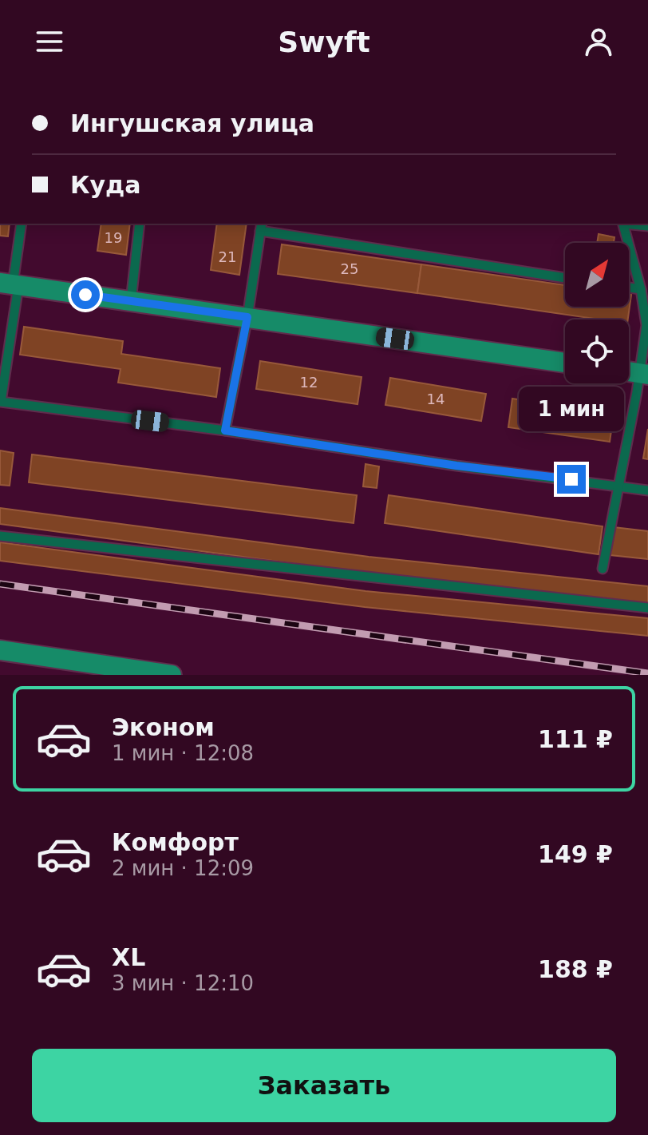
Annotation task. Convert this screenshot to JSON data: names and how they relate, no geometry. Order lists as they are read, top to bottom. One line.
{"house_numbers":["19","21","25","12","14"],"north":"top right","page":{"header":"Swyft","banner":["Ингушская улица","Куда"],"bubble":"1 мин","list":[{"name":"Эконом","note":"1 мин · 12:08","value":"111 ₽"},{"name":"Комфорт","note":"2 мин · 12:09","value":"149 ₽"},{"name":"XL","note":"3 мин · 12:10","value":"188 ₽"}],"buttons":"Заказать"}}
